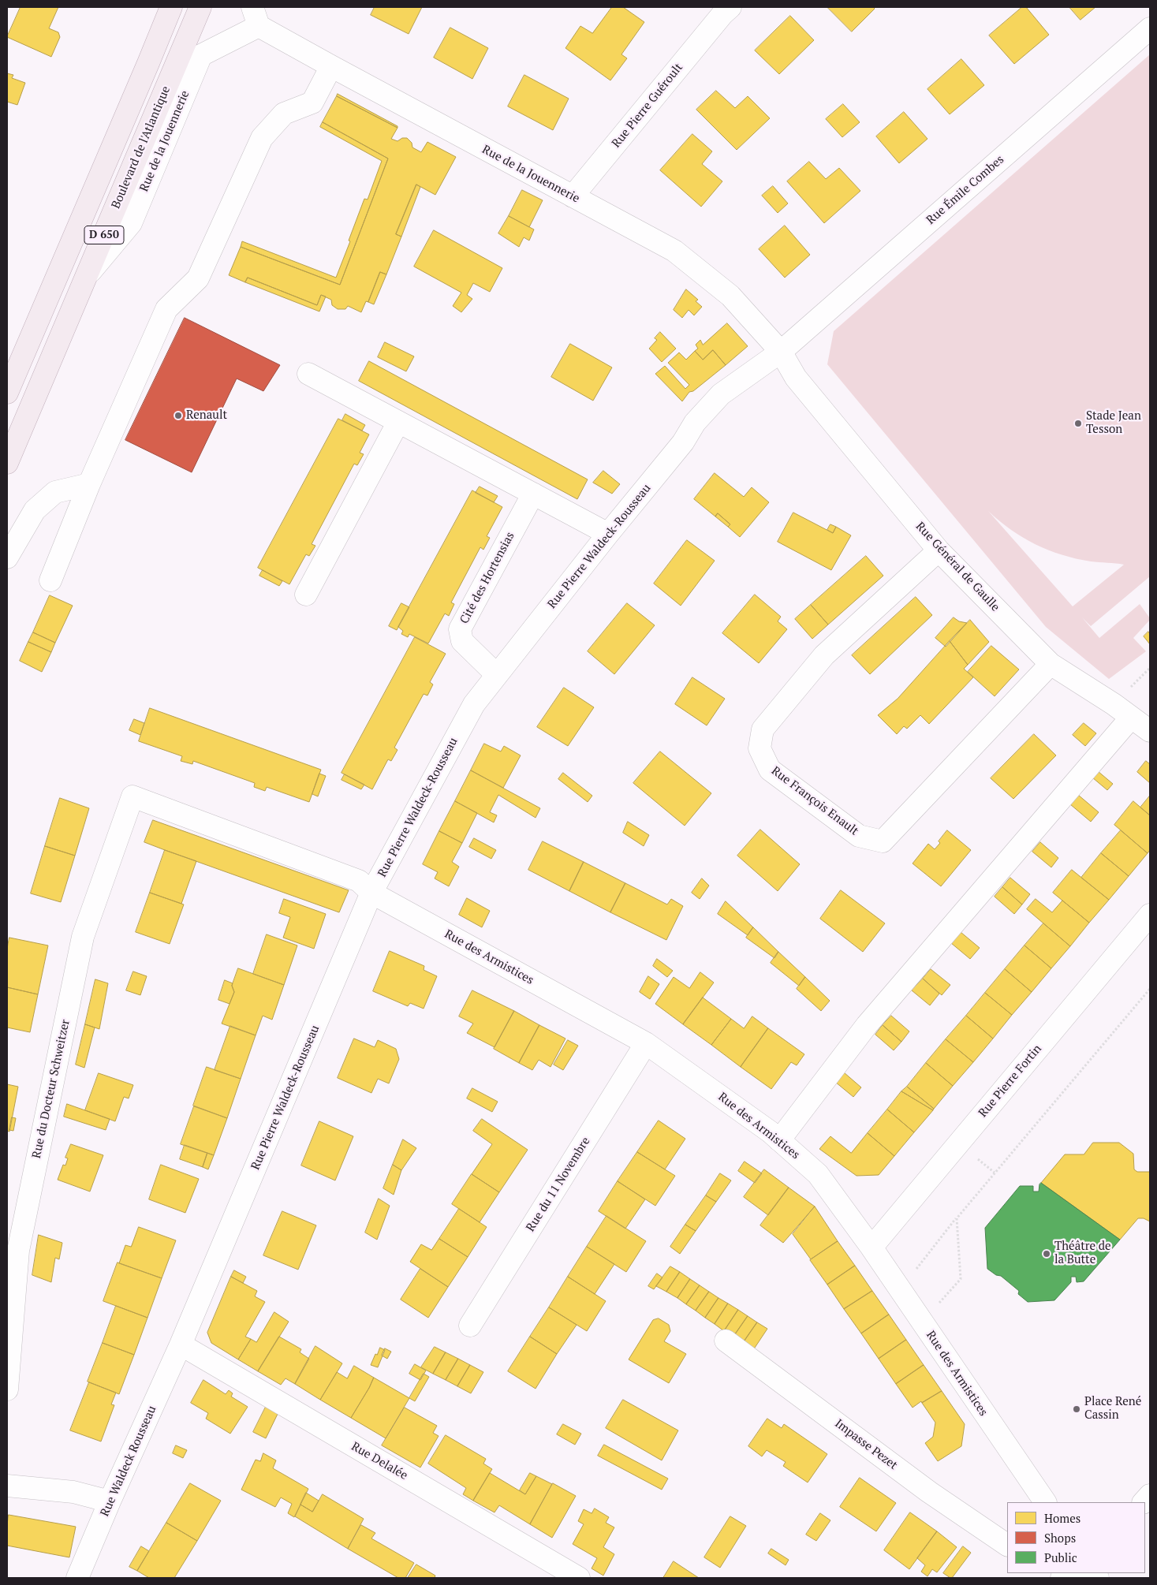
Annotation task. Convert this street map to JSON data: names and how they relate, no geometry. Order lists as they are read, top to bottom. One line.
{"streets":{"main road":["Boulevard de l'Atlantique","D 650"],"street":["Rue Pierre Guéroult","Rue de la Jouennerie","Rue Émile Combes","Rue Pierre Waldeck-Rousseau","Rue Général de Gaulle","Cité des Hortensias","Rue François Enault","Rue des Armistices","Rue Pierre Fortin","Rue du Docteur Schweitzer","Rue du 11 Novembre","Impasse Pezet","Rue Waldeck Rousseau","Rue Delalée"]},"crossings":[["Rue Pierre Guéroult","Rue de la Jouennerie"],["Rue de la Jouennerie","Boulevard de l'Atlantique"],["Rue de la Jouennerie","Rue Émile Combes"],["Rue de la Jouennerie","Rue Pierre Waldeck-Rousseau"],["Rue de la Jouennerie","Rue Général de Gaulle"],["Rue Émile Combes","Rue Pierre Waldeck-Rousseau"],["Rue Émile Combes","Rue Général de Gaulle"],["Rue Pierre Waldeck-Rousseau","Rue Général de Gaulle"],["Rue Pierre Waldeck-Rousseau","Cité des Hortensias"],["Rue Pierre Waldeck-Rousseau","Rue des Armistices"],["Rue Pierre Waldeck-Rousseau","Rue Waldeck Rousseau"],["Rue Pierre Waldeck-Rousseau","Rue Delalée"],["Rue Général de Gaulle","Rue François Enault"],["Rue des Armistices","Rue Pierre Fortin"],["Rue des Armistices","Rue du Docteur Schweitzer"],["Rue des Armistices","Rue du 11 Novembre"],["Rue Waldeck Rousseau","Rue Delalée"]],"places":["Renault","Stade Jean Tesson","Théâtre de la Butte","Place René Cassin"],"legend":["Homes","Shops","Public"]}
